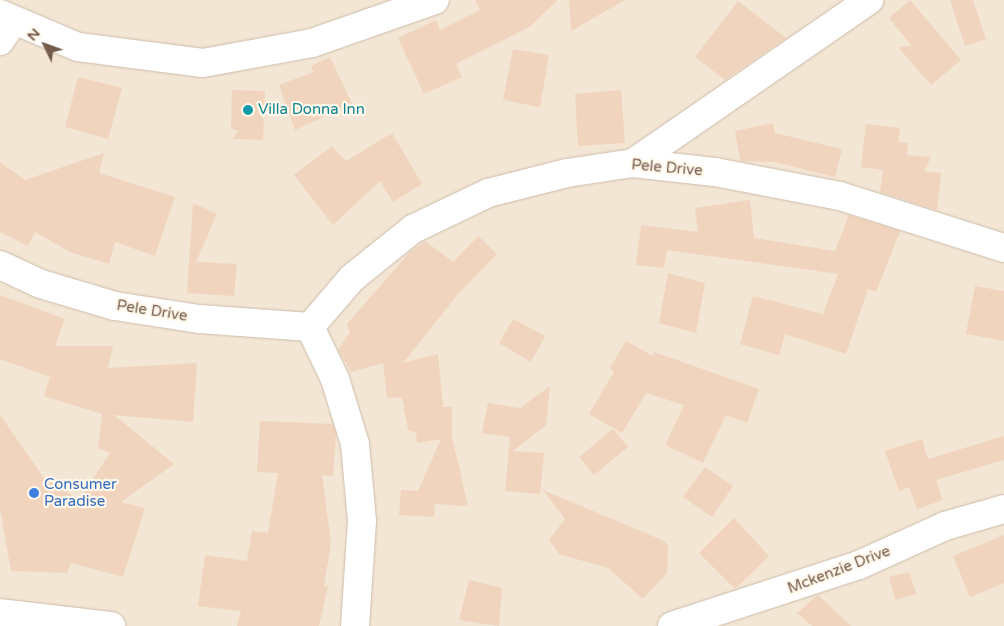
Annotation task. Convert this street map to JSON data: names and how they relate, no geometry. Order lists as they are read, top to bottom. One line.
{"streets":{"street":["Pele Drive","Mckenzie Drive"]},"places":["Villa Donna Inn","Consumer Paradise"],"north":"top left"}
